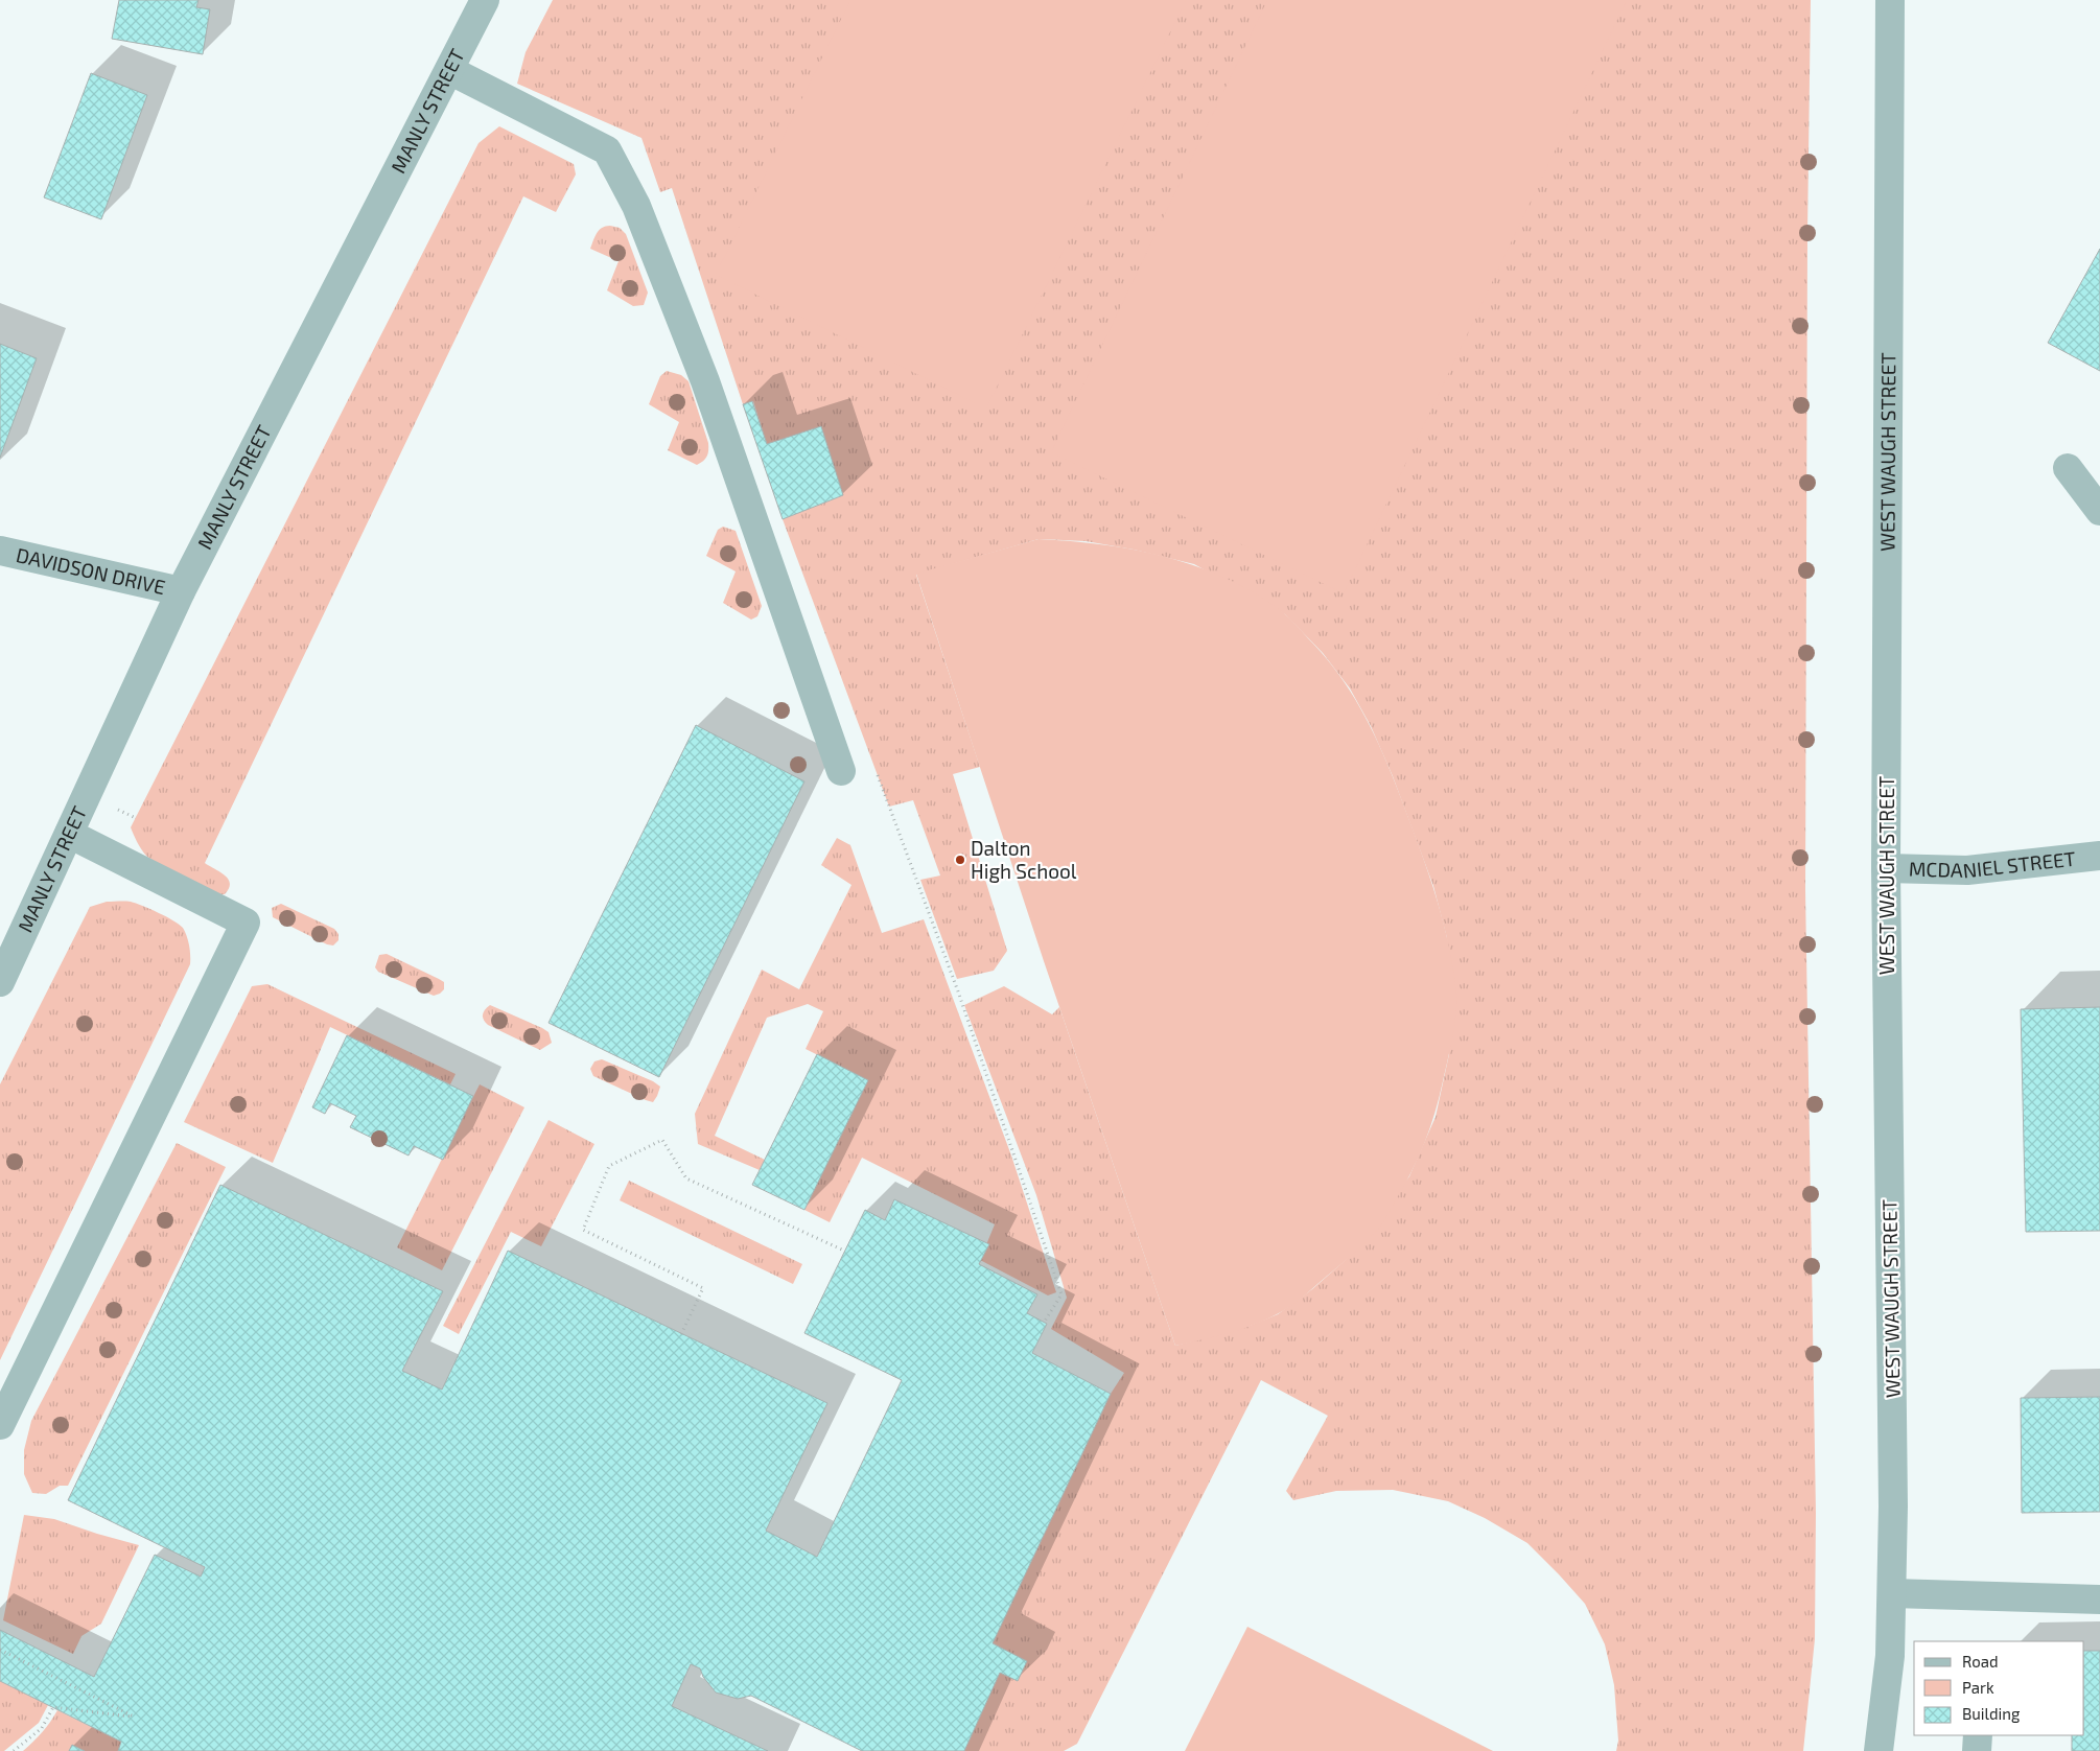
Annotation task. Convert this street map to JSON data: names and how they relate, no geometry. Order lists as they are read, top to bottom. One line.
{"streets":{"street":["MANLY STREET","WEST WAUGH STREET","DAVIDSON DRIVE","MCDANIEL STREET"]},"crossings":[["MANLY STREET","DAVIDSON DRIVE"],["WEST WAUGH STREET","MCDANIEL STREET"]],"places":["Dalton High School"],"legend":["Road","Park","Building"]}
